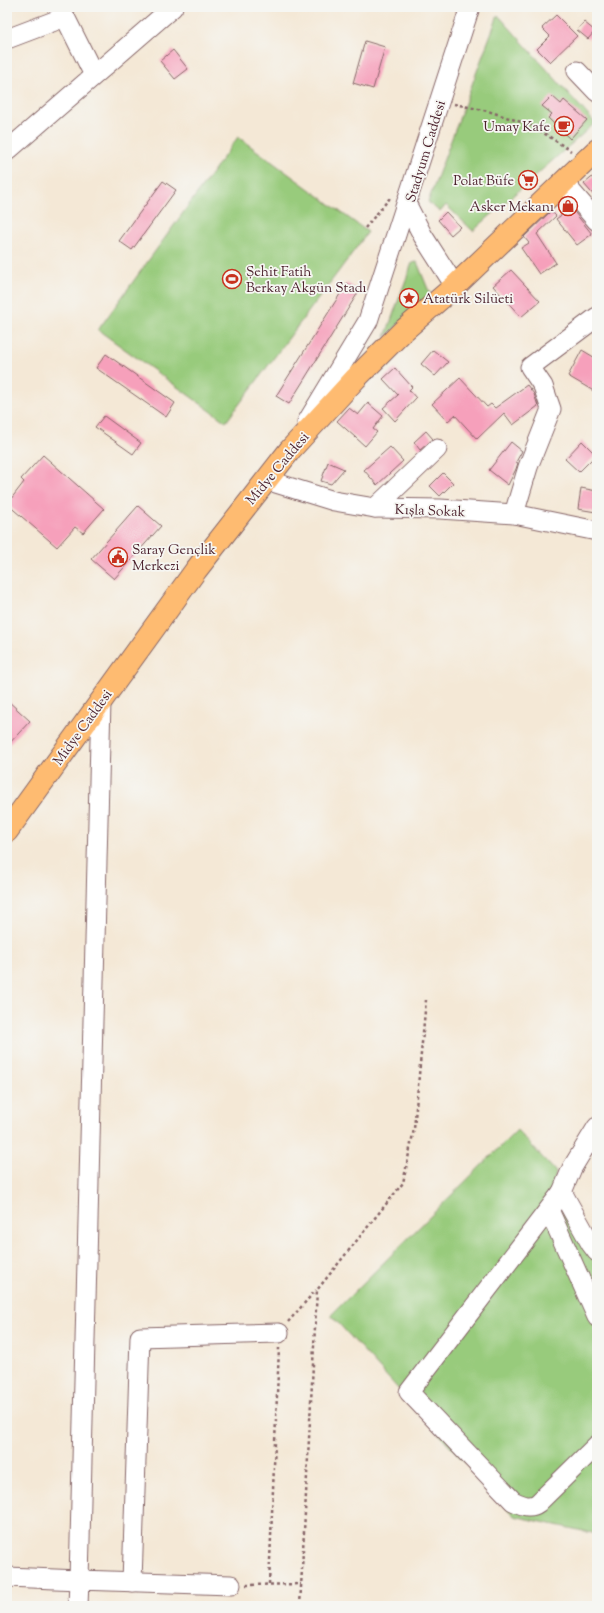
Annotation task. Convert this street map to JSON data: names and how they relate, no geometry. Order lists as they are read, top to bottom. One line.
{"streets":{"main road":["Midye Caddesi"],"street":["Stadyum Caddesi","Kışla Sokak"]},"crossings":[["Stadyum Caddesi","Midye Caddesi"],["Midye Caddesi","Kışla Sokak"]],"places":{"cafe":["Umay Kafe"],"supermarket":["Polat Büfe"],"shop":["Asker Mekanı"],"sports":["Şehit Fatih Berkay Akgün Stadı"],"place":["Atatürk Silüeti"],"public building":["Saray Gençlik Merkezi"]}}
